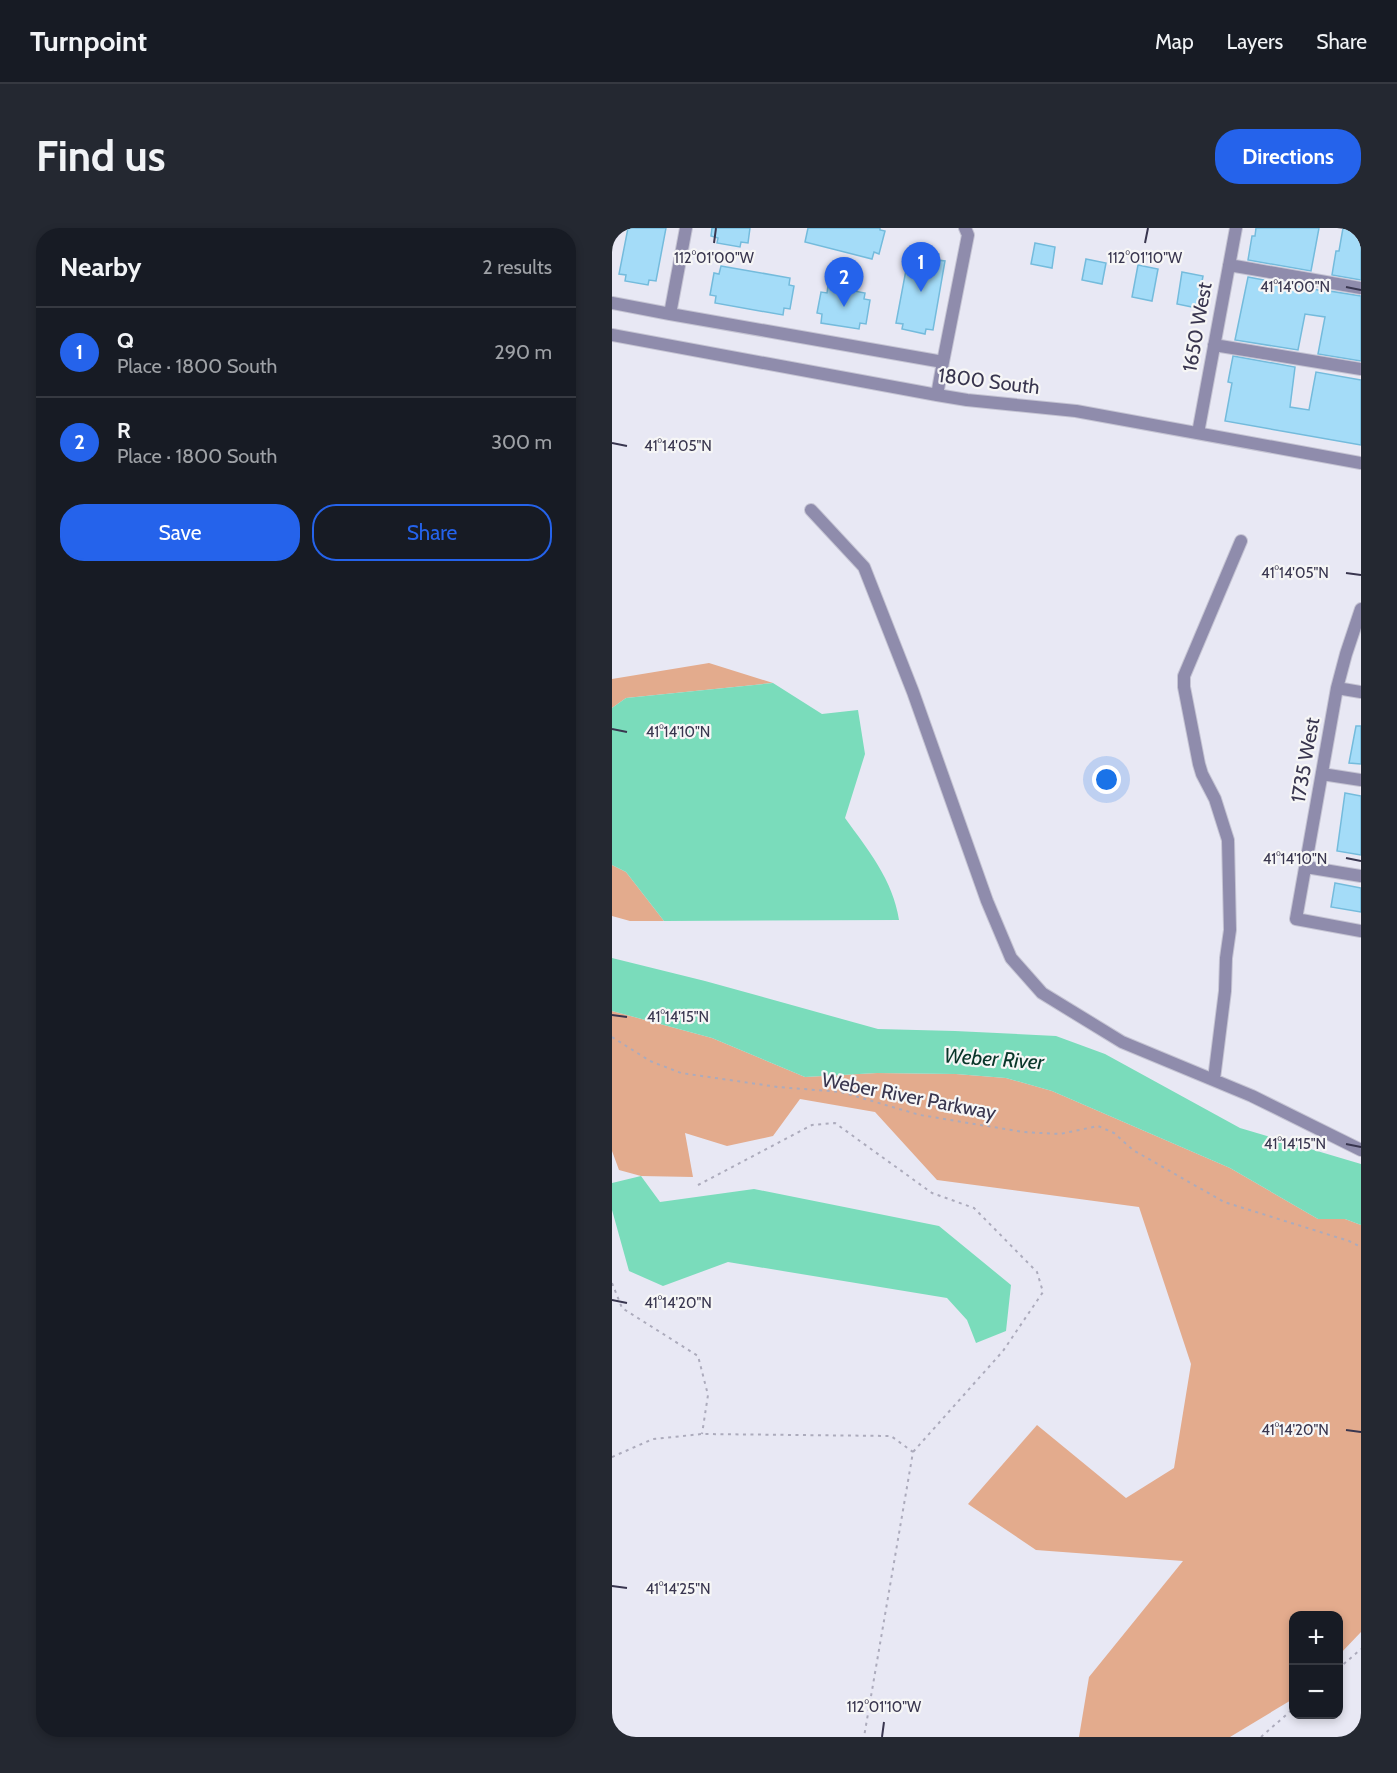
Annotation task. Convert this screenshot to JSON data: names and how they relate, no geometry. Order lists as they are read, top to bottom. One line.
{"streets":{"street":["1650 West","1800 South","1735 West"],"path":["Weber River Parkway"]},"crossings":[["1650 West","1800 South"]],"water":["Weber River"],"page":{"header":"Turnpoint","nav":["Map","Layers","Share"],"buttons":["Directions",["Save","Share"]],"title":"Find us","heading":["Nearby","2 results"],"pins":["1","2"],"list":[{"mark":"1","name":"Q","note":"Place · 1800 South","value":"290 m"},{"mark":"2","name":"R","note":"Place · 1800 South","value":"300 m"}],"map_buttons":["+","−"]},"coordinates":["112°01'00\"W","112°01'10\"W","41°14'00\"N","41°14'05\"N","41°14'10\"N","41°14'15\"N","41°14'20\"N","41°14'25\"N"]}
